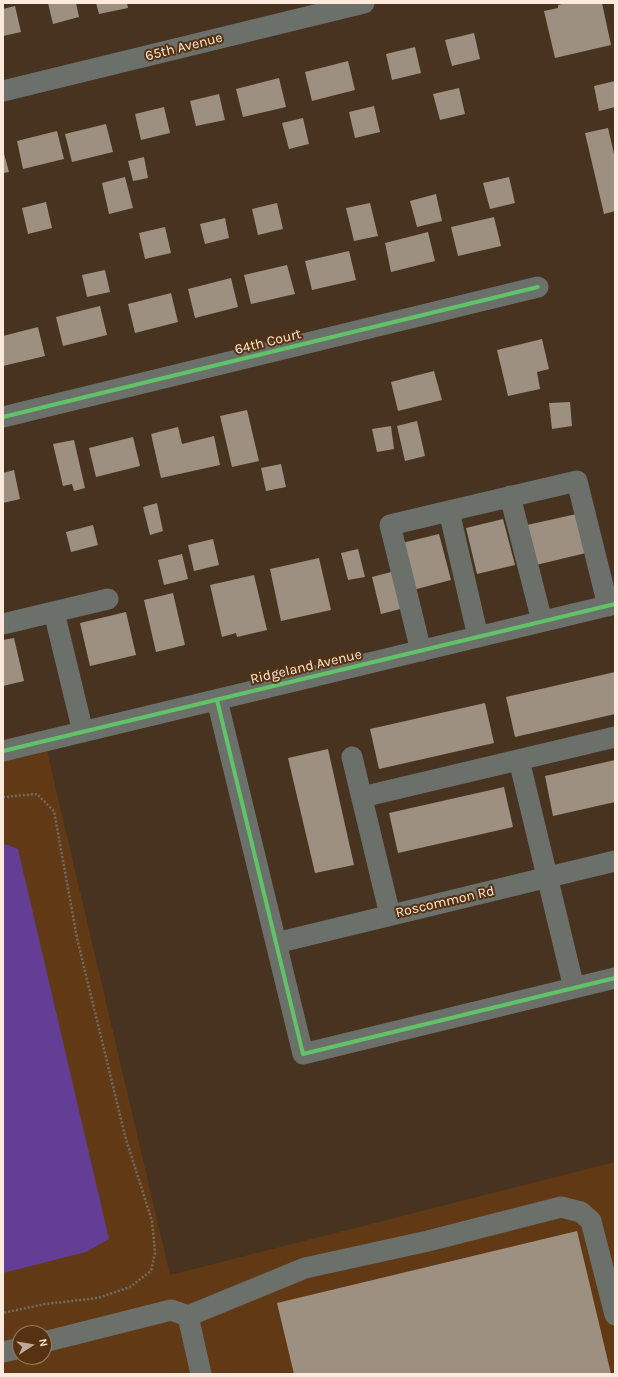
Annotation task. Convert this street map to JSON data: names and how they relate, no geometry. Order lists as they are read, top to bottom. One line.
{"streets":{"street":["65th Avenue","64th Court","Ridgeland Avenue","Roscommon Rd"]},"north":"right"}
